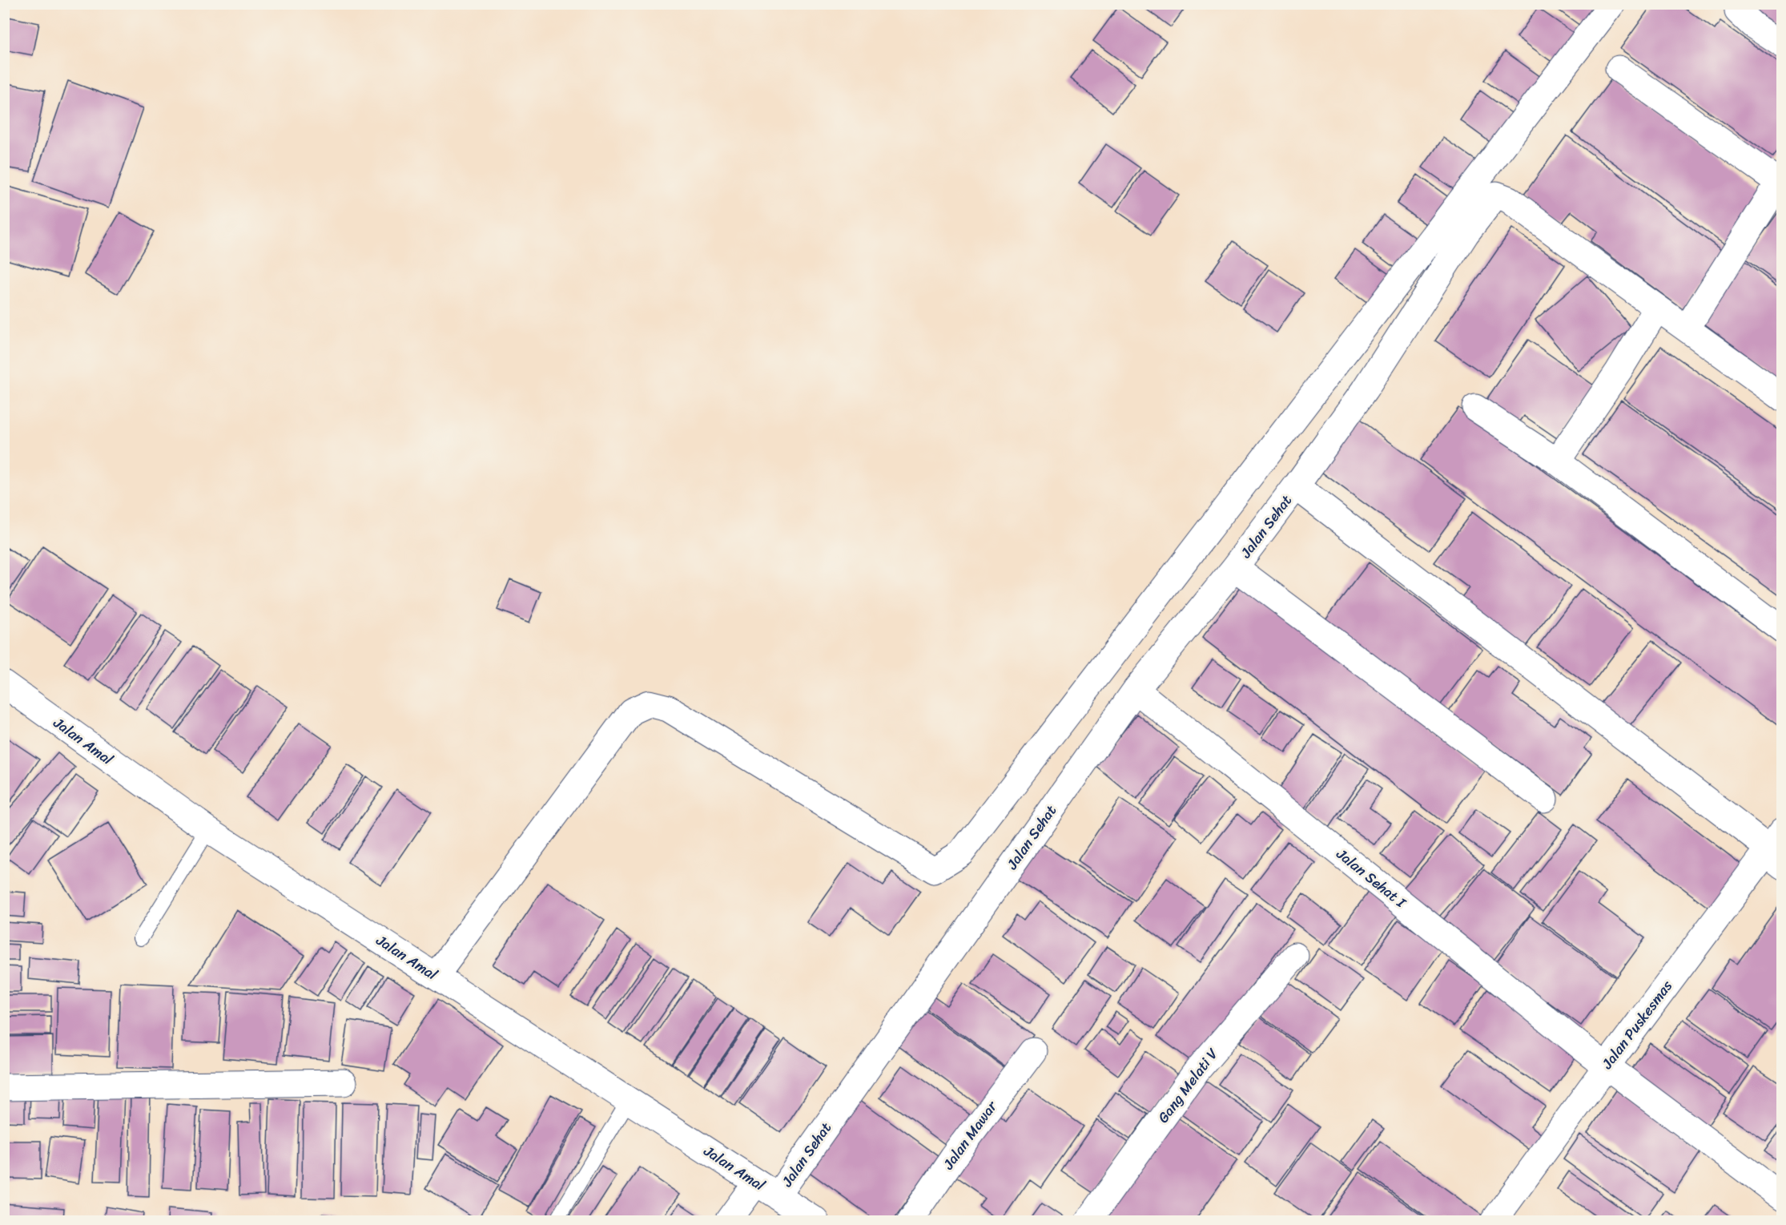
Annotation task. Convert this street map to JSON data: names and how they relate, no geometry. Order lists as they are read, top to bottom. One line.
{"streets":{"street":["Jalan Sehat","Jalan Amal","Jalan Sehat I","Jalan Puskesmas","Gang Melati V","Jalan Mawar"]},"crossings":[["Jalan Sehat","Jalan Amal"],["Jalan Sehat","Jalan Sehat I"],["Jalan Sehat I","Jalan Puskesmas"]]}
